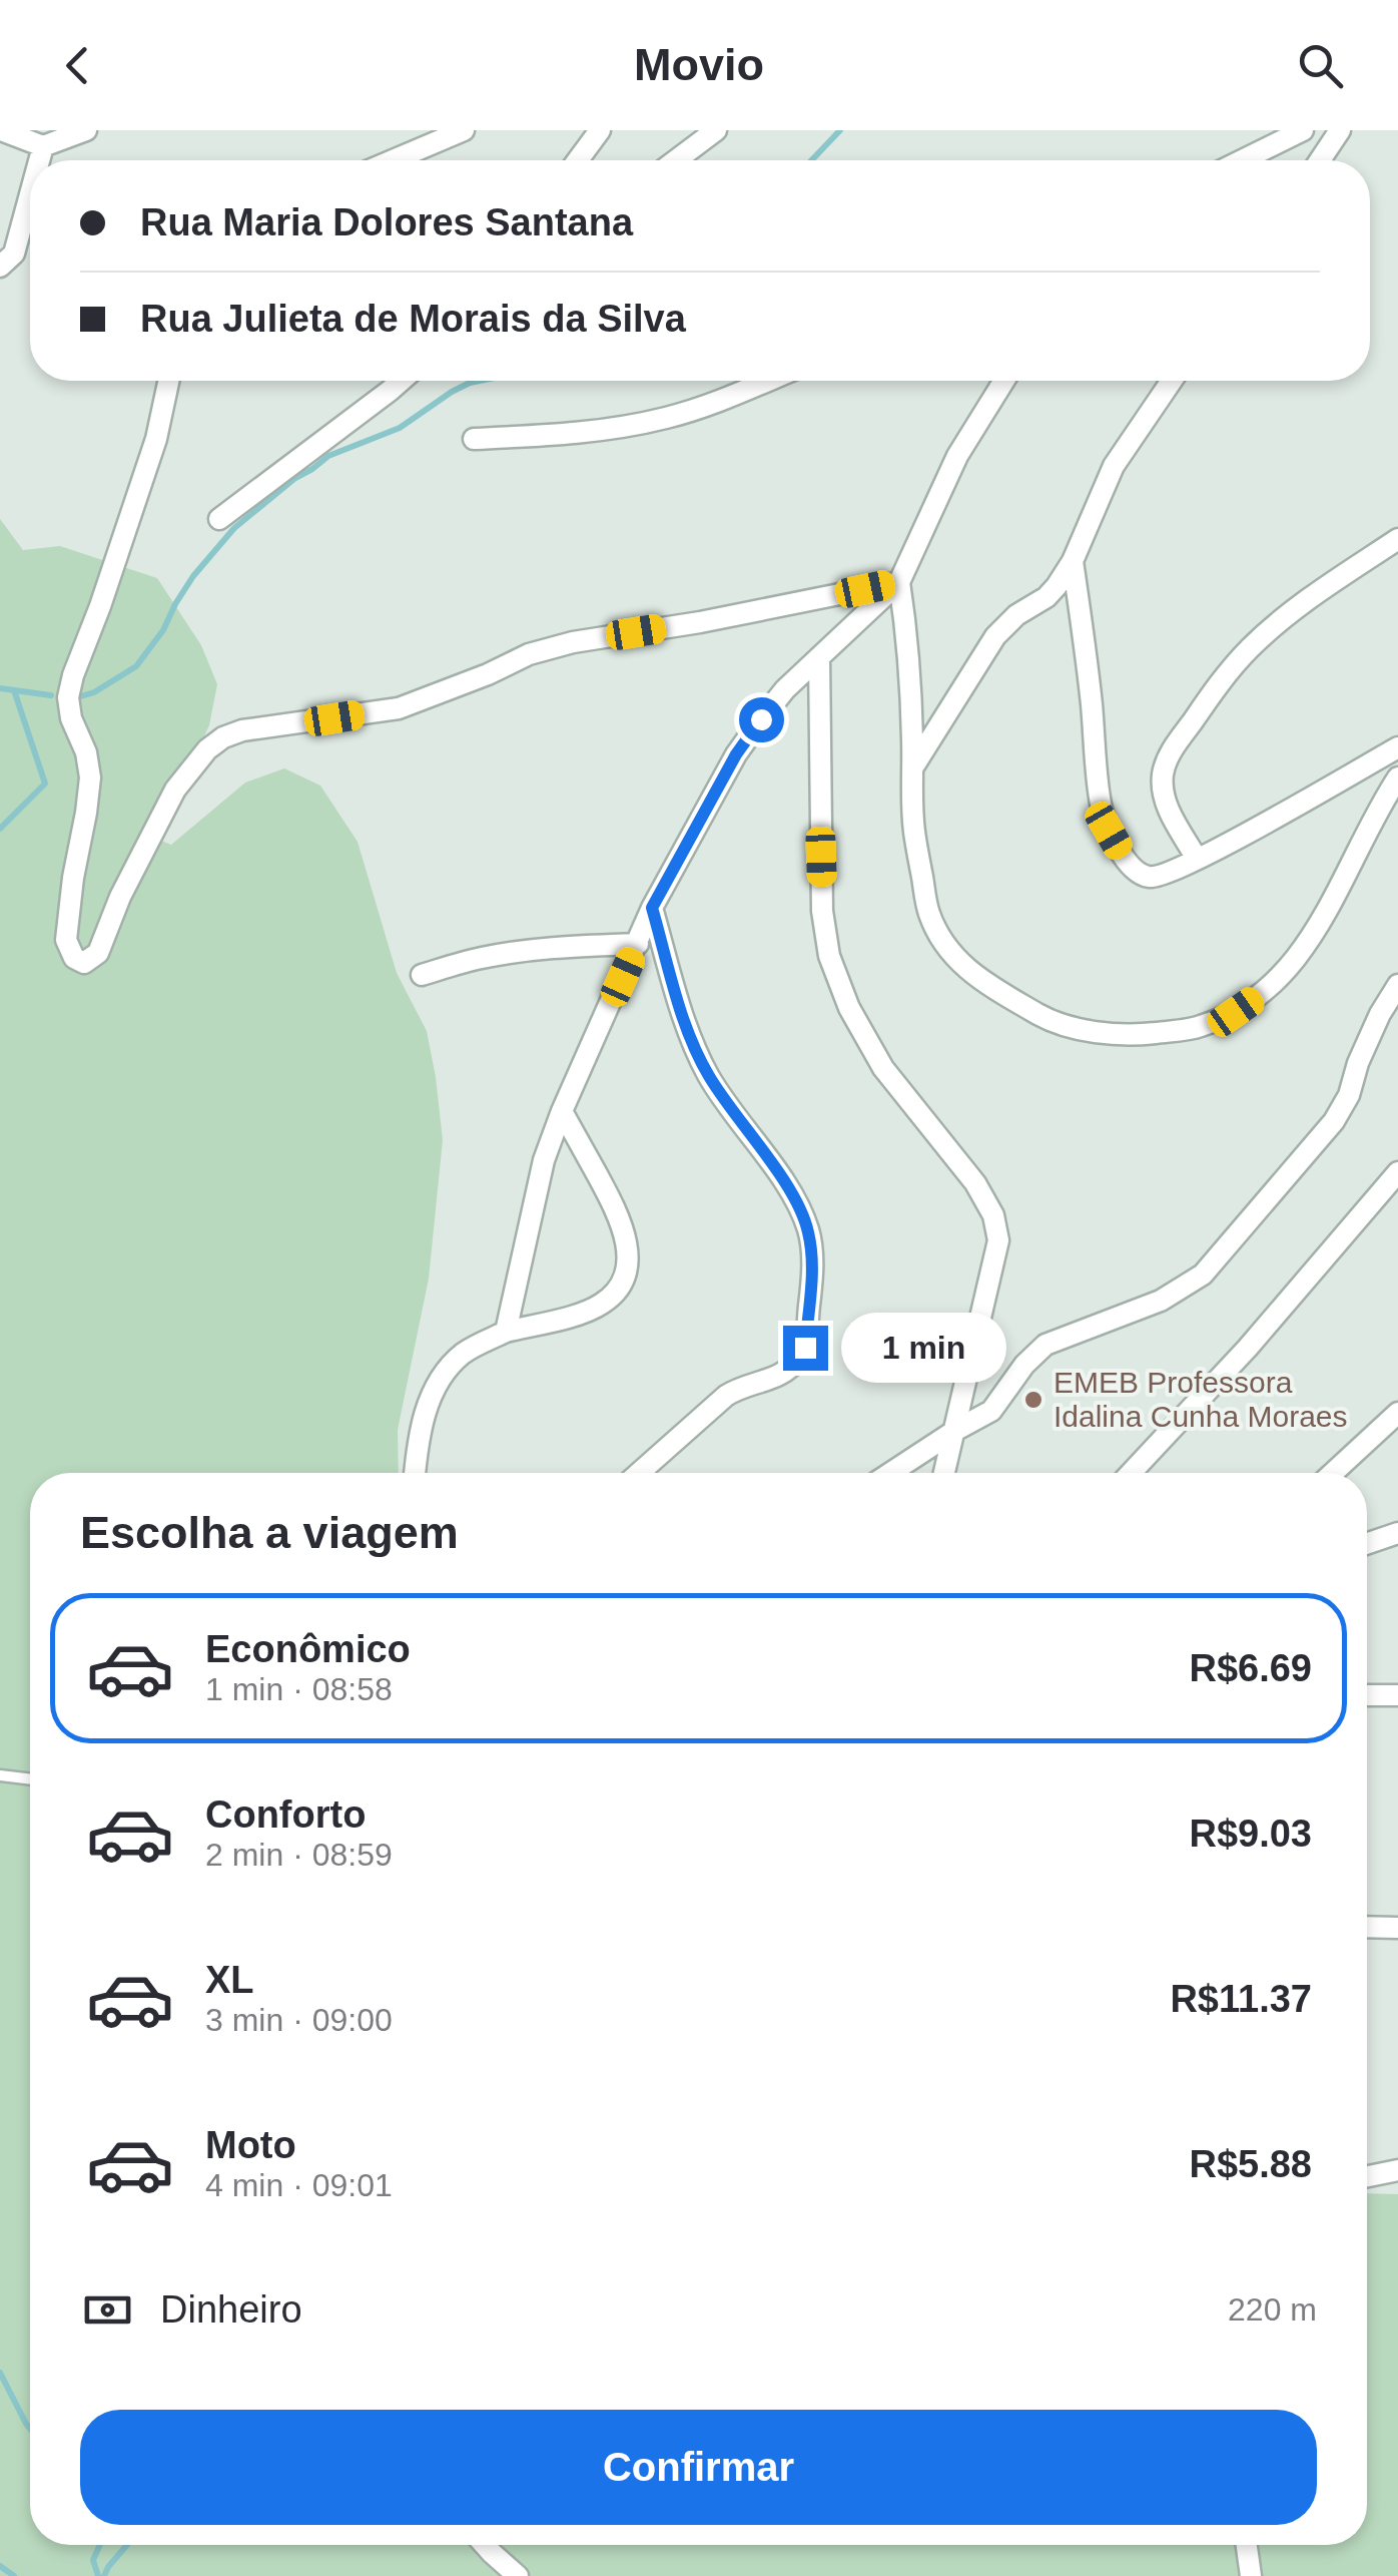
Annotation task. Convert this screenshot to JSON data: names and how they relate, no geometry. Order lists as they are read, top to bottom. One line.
{"places":["EMEB Professora Idalina Cunha Moraes"],"page":{"header":"Movio","banner":["Rua Maria Dolores Santana","Rua Julieta de Morais da Silva"],"bubble":"1 min","heading":"Escolha a viagem","list":[{"name":"Econômico","note":"1 min · 08:58","value":"R$6.69"},{"name":"Conforto","note":"2 min · 08:59","value":"R$9.03"},{"name":"XL","note":"3 min · 09:00","value":"R$11.37"},{"name":"Moto","note":"4 min · 09:01","value":"R$5.88"}],"pay":["Dinheiro","220 m"],"buttons":"Confirmar"}}
